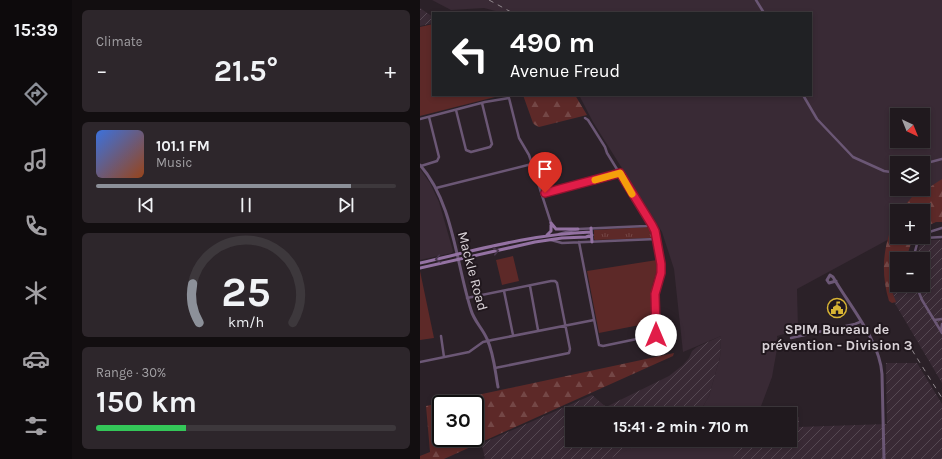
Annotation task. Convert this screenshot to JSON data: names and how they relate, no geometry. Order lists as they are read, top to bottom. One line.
{"streets":{"street":["Mackle Road"]},"places":{"public building":["SPIM Bureau de prévention - Division 3"]},"north":"bottom right","page":{"tabs":"15:39","tile":["Climate",["Range · 30%","150 km"]],"turn":["490 m","Avenue Freud"],"heat":["−","21.5°","+"],"map_buttons":["+","−"],"song":["101.1 FM","Music"],"limit":"30","trip":"15:41 · 2 min · 710 m","gauge":["25","km/h"]}}
